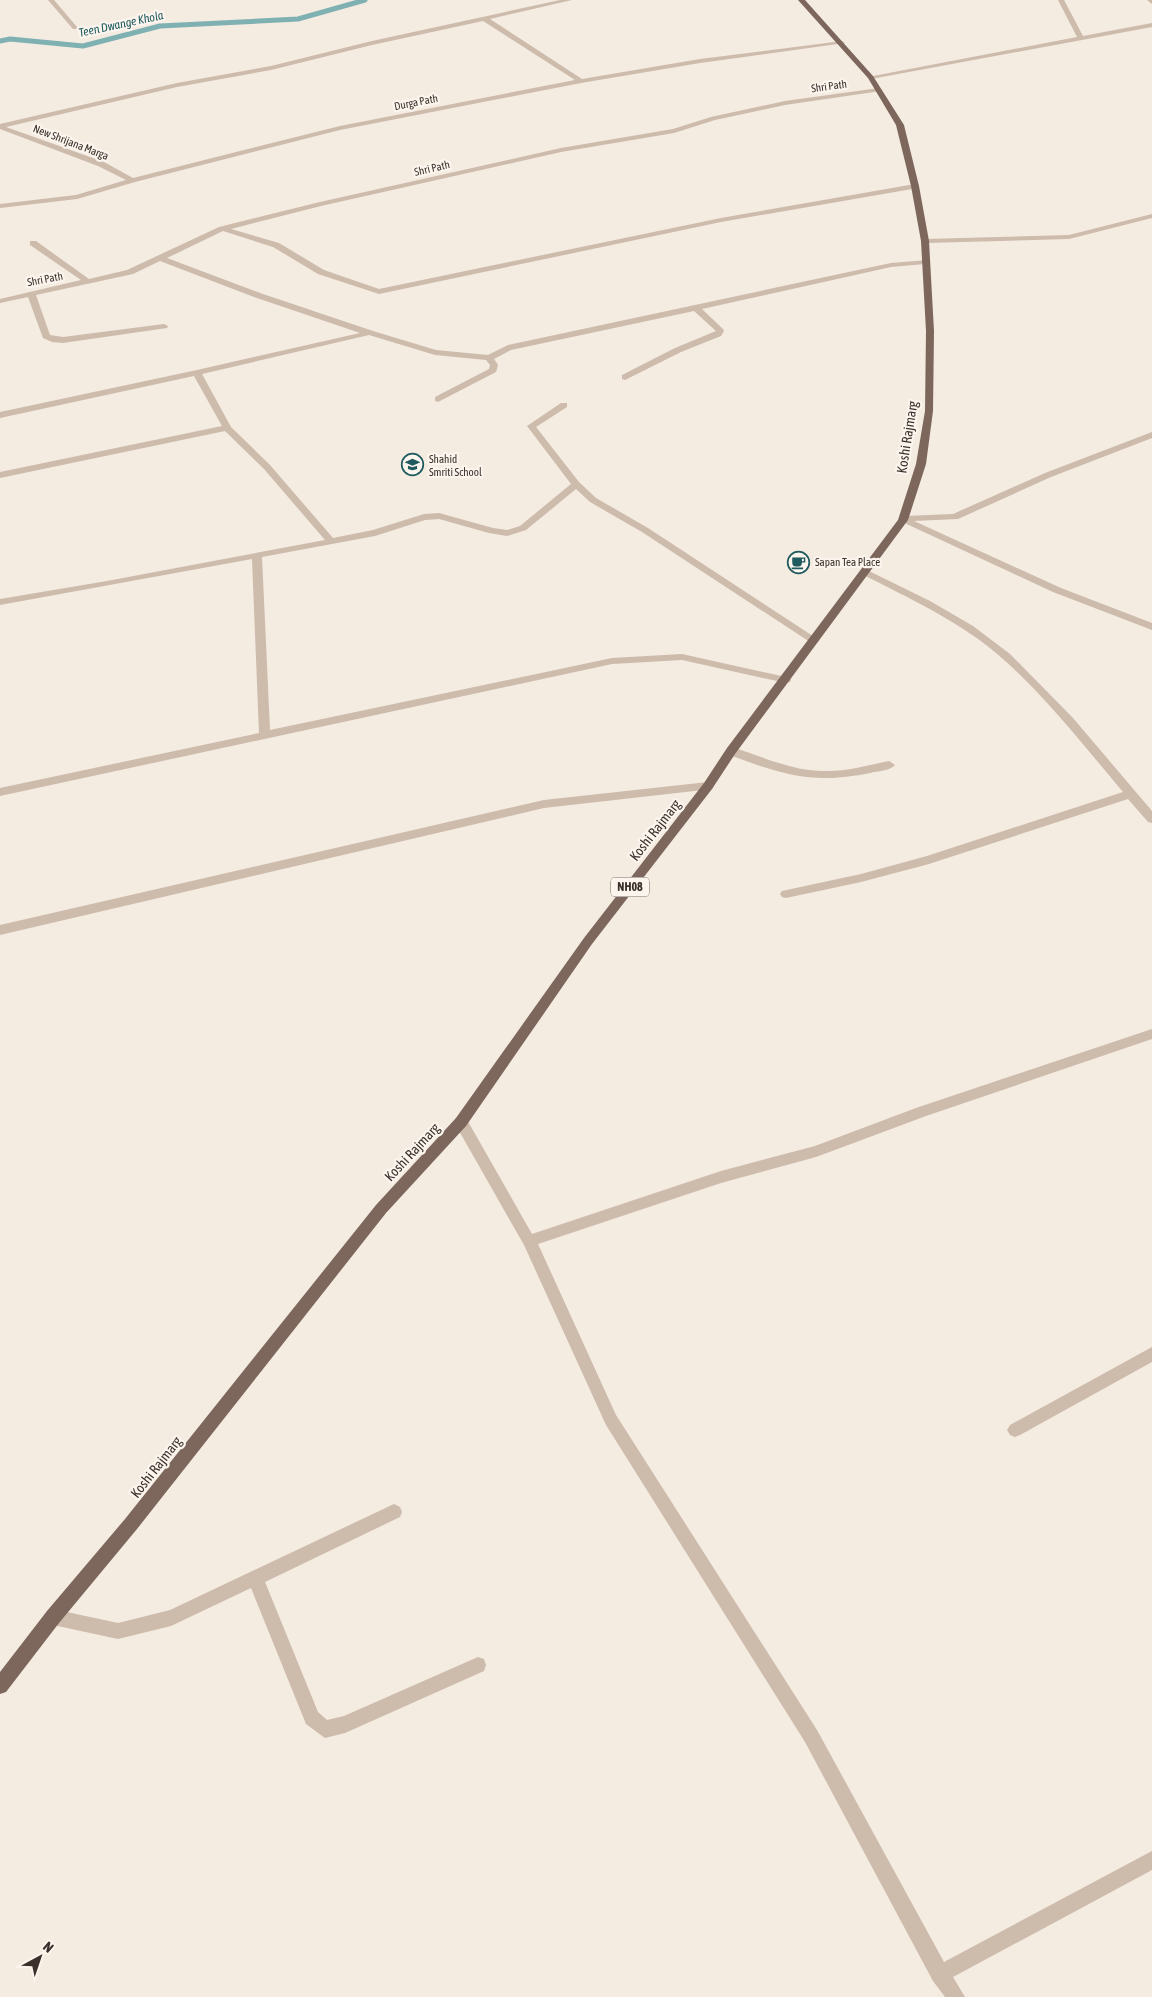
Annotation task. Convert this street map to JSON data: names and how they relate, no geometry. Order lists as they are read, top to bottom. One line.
{"streets":{"main road":["Koshi Rajmarg","NH08"],"street":["Shri Path","Durga Path","New Shrijana Marga"]},"crossings":[["Shri Path","Koshi Rajmarg"],["Durga Path","New Shrijana Marga"],["Durga Path","Koshi Rajmarg"]],"water":["Teen Dwange Khola"],"places":{"school or university":["Shahid Smriti School"],"cafe":["Sapan Tea Place"]},"north":"top right"}
